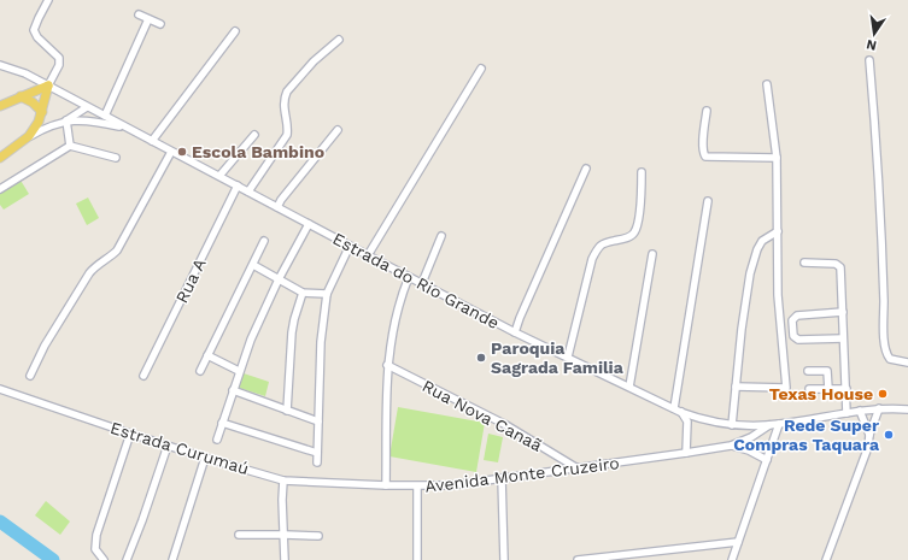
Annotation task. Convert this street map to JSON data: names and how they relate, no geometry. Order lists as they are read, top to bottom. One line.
{"streets":{"main road":["Estrada do Rio Grande"],"street":["Rua A","Rua Nova Canaã","Estrada Curumaú","Avenida Monte Cruzeiro"]},"crossings":[["Rua A","Estrada do Rio Grande"],["Rua Nova Canaã","Avenida Monte Cruzeiro"],["Estrada Curumaú","Avenida Monte Cruzeiro"]],"places":["Escola Bambino","Paroquia Sagrada Familia","Texas House","Rede Super Compras Taquara"],"north":"bottom"}
